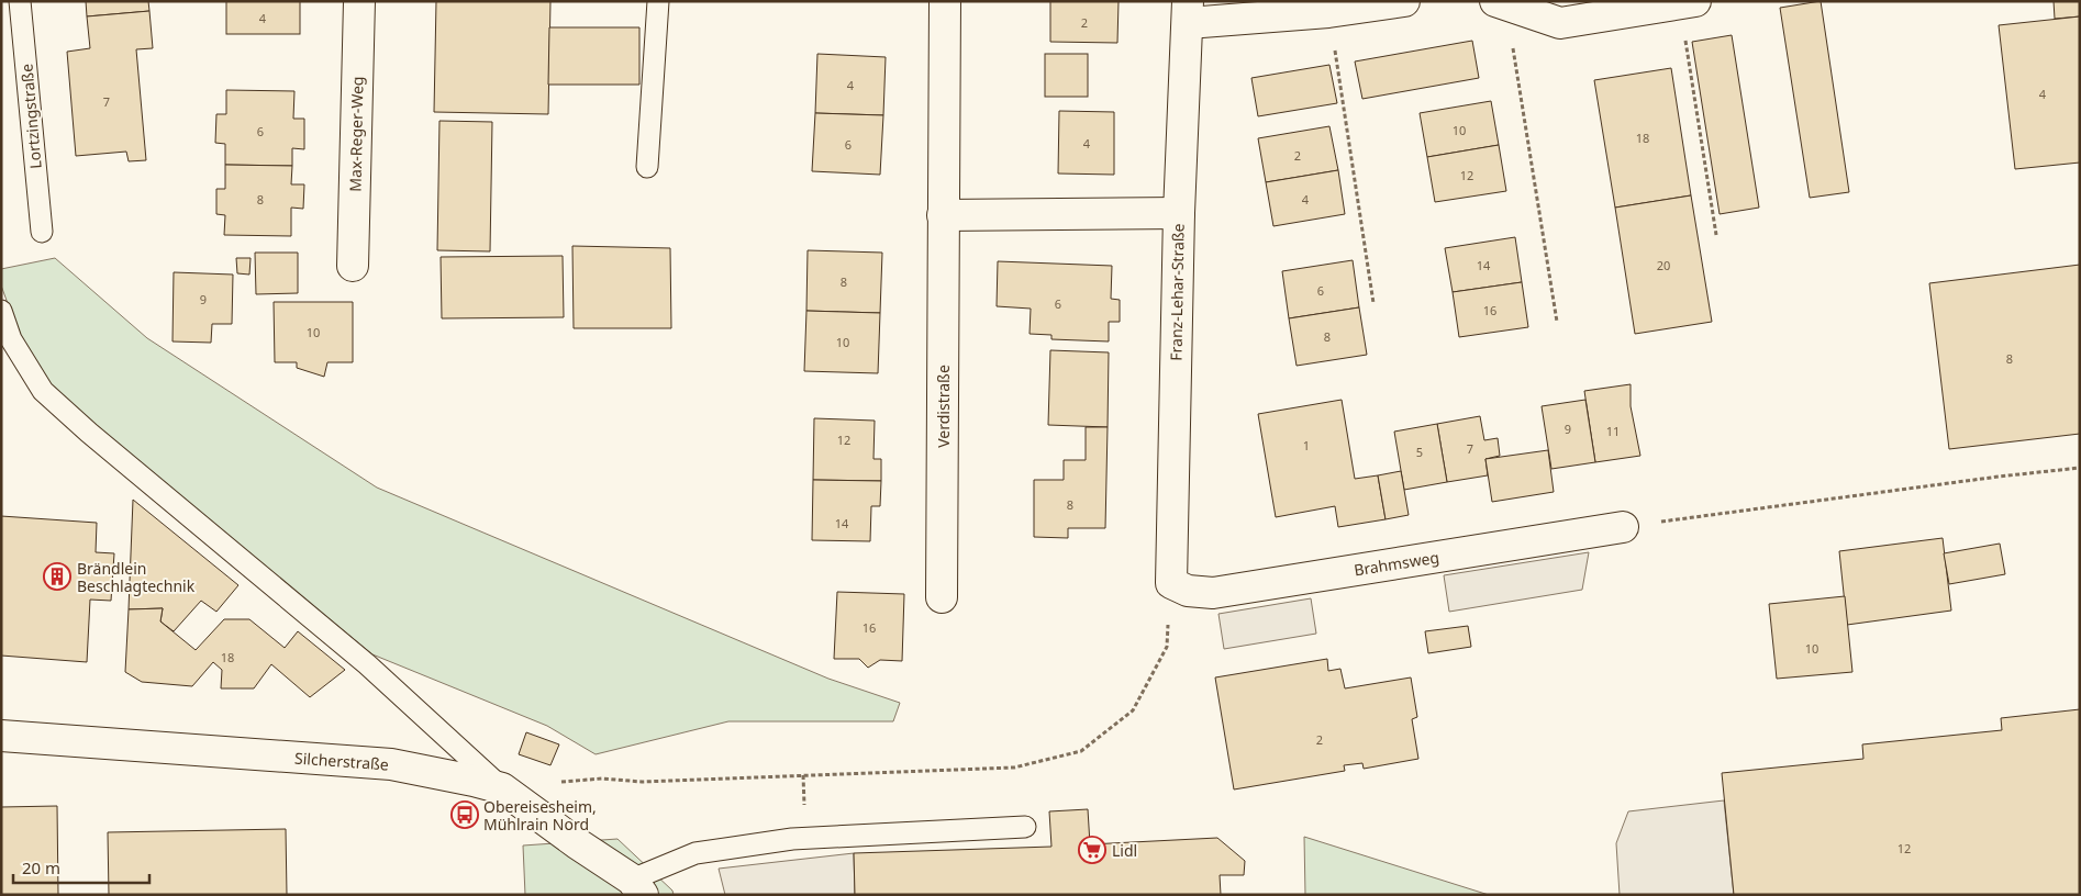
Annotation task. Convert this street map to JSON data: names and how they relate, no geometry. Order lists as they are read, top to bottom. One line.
{"streets":{"street":["Max-Reger-Weg","Franz-Lehar-Straße","Verdistraße","Brahmsweg","Silcherstraße"],"lane":["Lortzingstraße"]},"crossings":[["Franz-Lehar-Straße","Brahmsweg"]],"places":{"building":["Brändlein Beschlagtechnik"],"bus stop":["Obereisesheim, Mühlrain Nord"],"supermarket":["Lidl"]},"house_numbers":["4","2","4","4","7","10","6","18","4","6","2","12","8","4","14","20","8","6","9","6","16","10","8","10","8","9","11","12","1","7","5","8","14","16","10","18","2","12"],"scale_bar":"20 m"}
